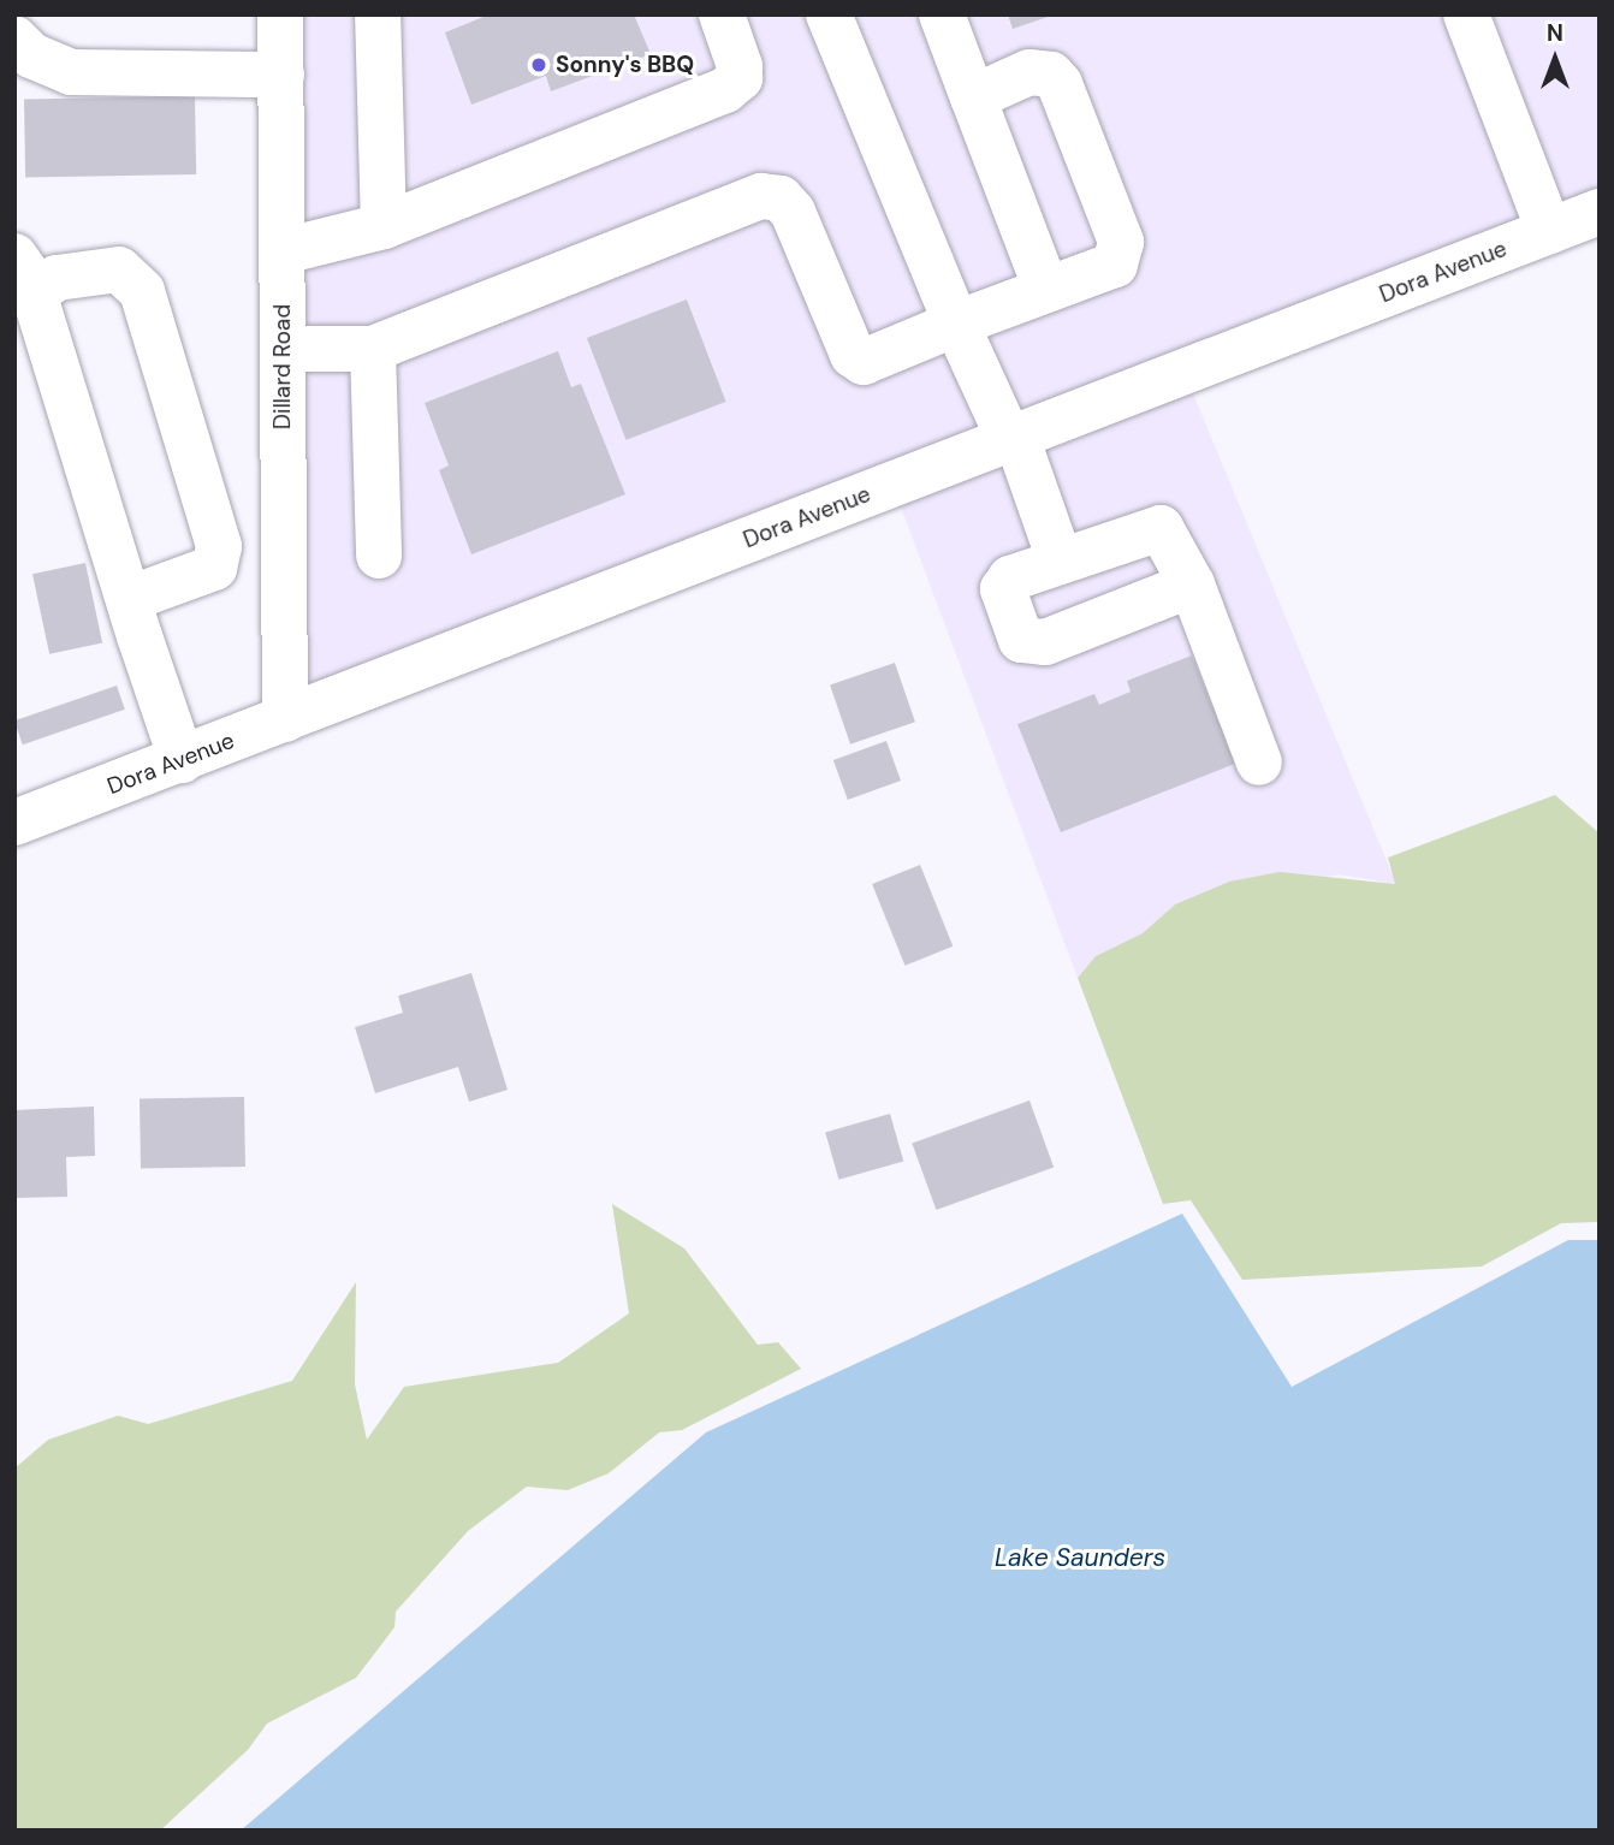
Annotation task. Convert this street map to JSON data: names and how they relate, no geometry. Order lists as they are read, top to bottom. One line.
{"streets":{"street":["Dora Avenue","Dillard Road"]},"crossings":[["Dora Avenue","Dillard Road"]],"water":["Lake Saunders"],"places":["Sonny's BBQ"],"north":"top"}
